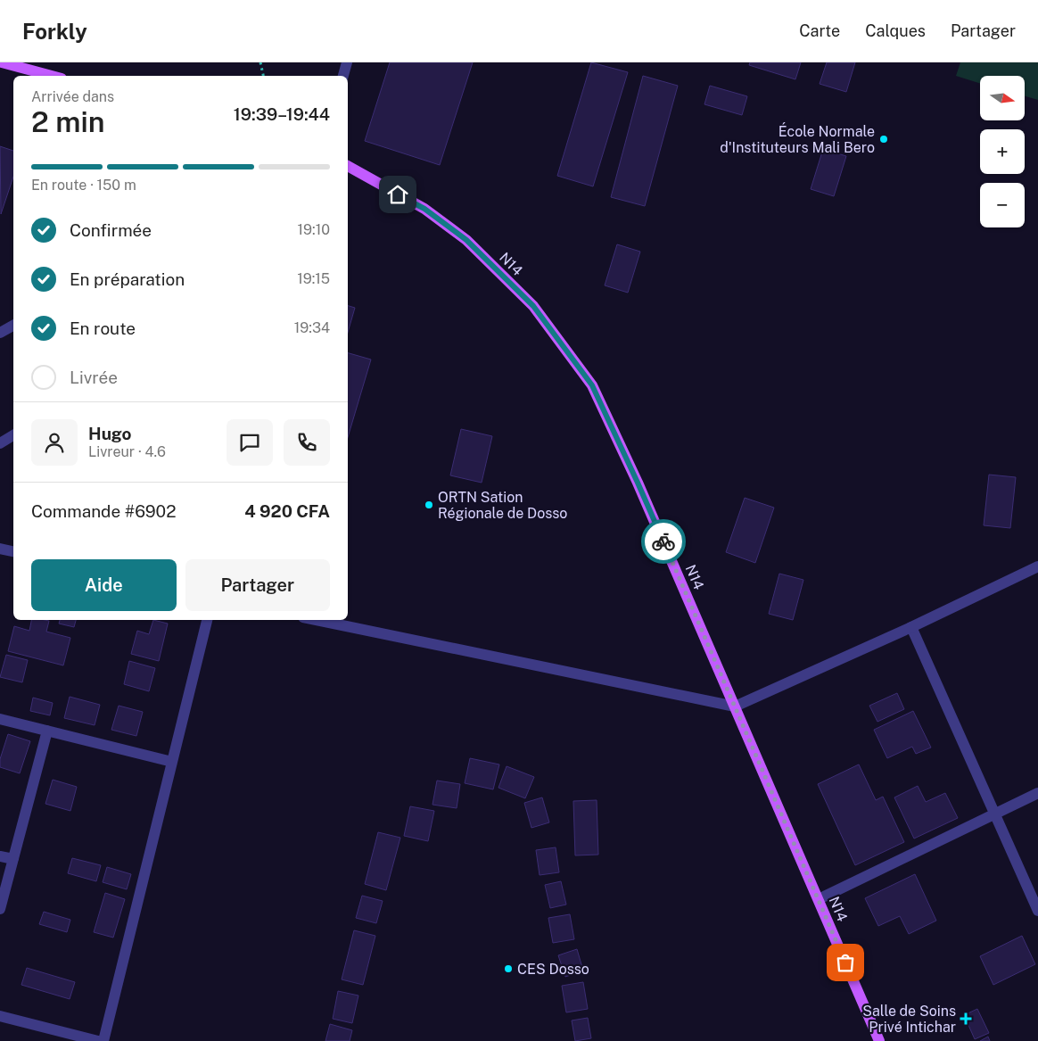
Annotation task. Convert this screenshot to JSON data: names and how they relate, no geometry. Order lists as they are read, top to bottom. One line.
{"streets":{"main road":["N14"]},"places":{"other":["École Normale d'Instituteurs Mali Bero","ORTN Sation Régionale de Dosso","CES Dosso"],"health":["Salle de Soins Privé Intichar"]},"north":"right","page":{"header":"Forkly","nav":["Carte","Calques","Partager"],"map_buttons":["+","−"],"heading":["2 min","Arrivée dans","19:39–19:44"],"panel":["Hugo","Livreur · 4.6","Commande #6902","4 920 CFA"],"bar":"En route · 150 m","list":[["Confirmée","19:10"],["En préparation","19:15"],["En route","19:34"],"Livrée"],"buttons":["Aide","Partager"]}}
